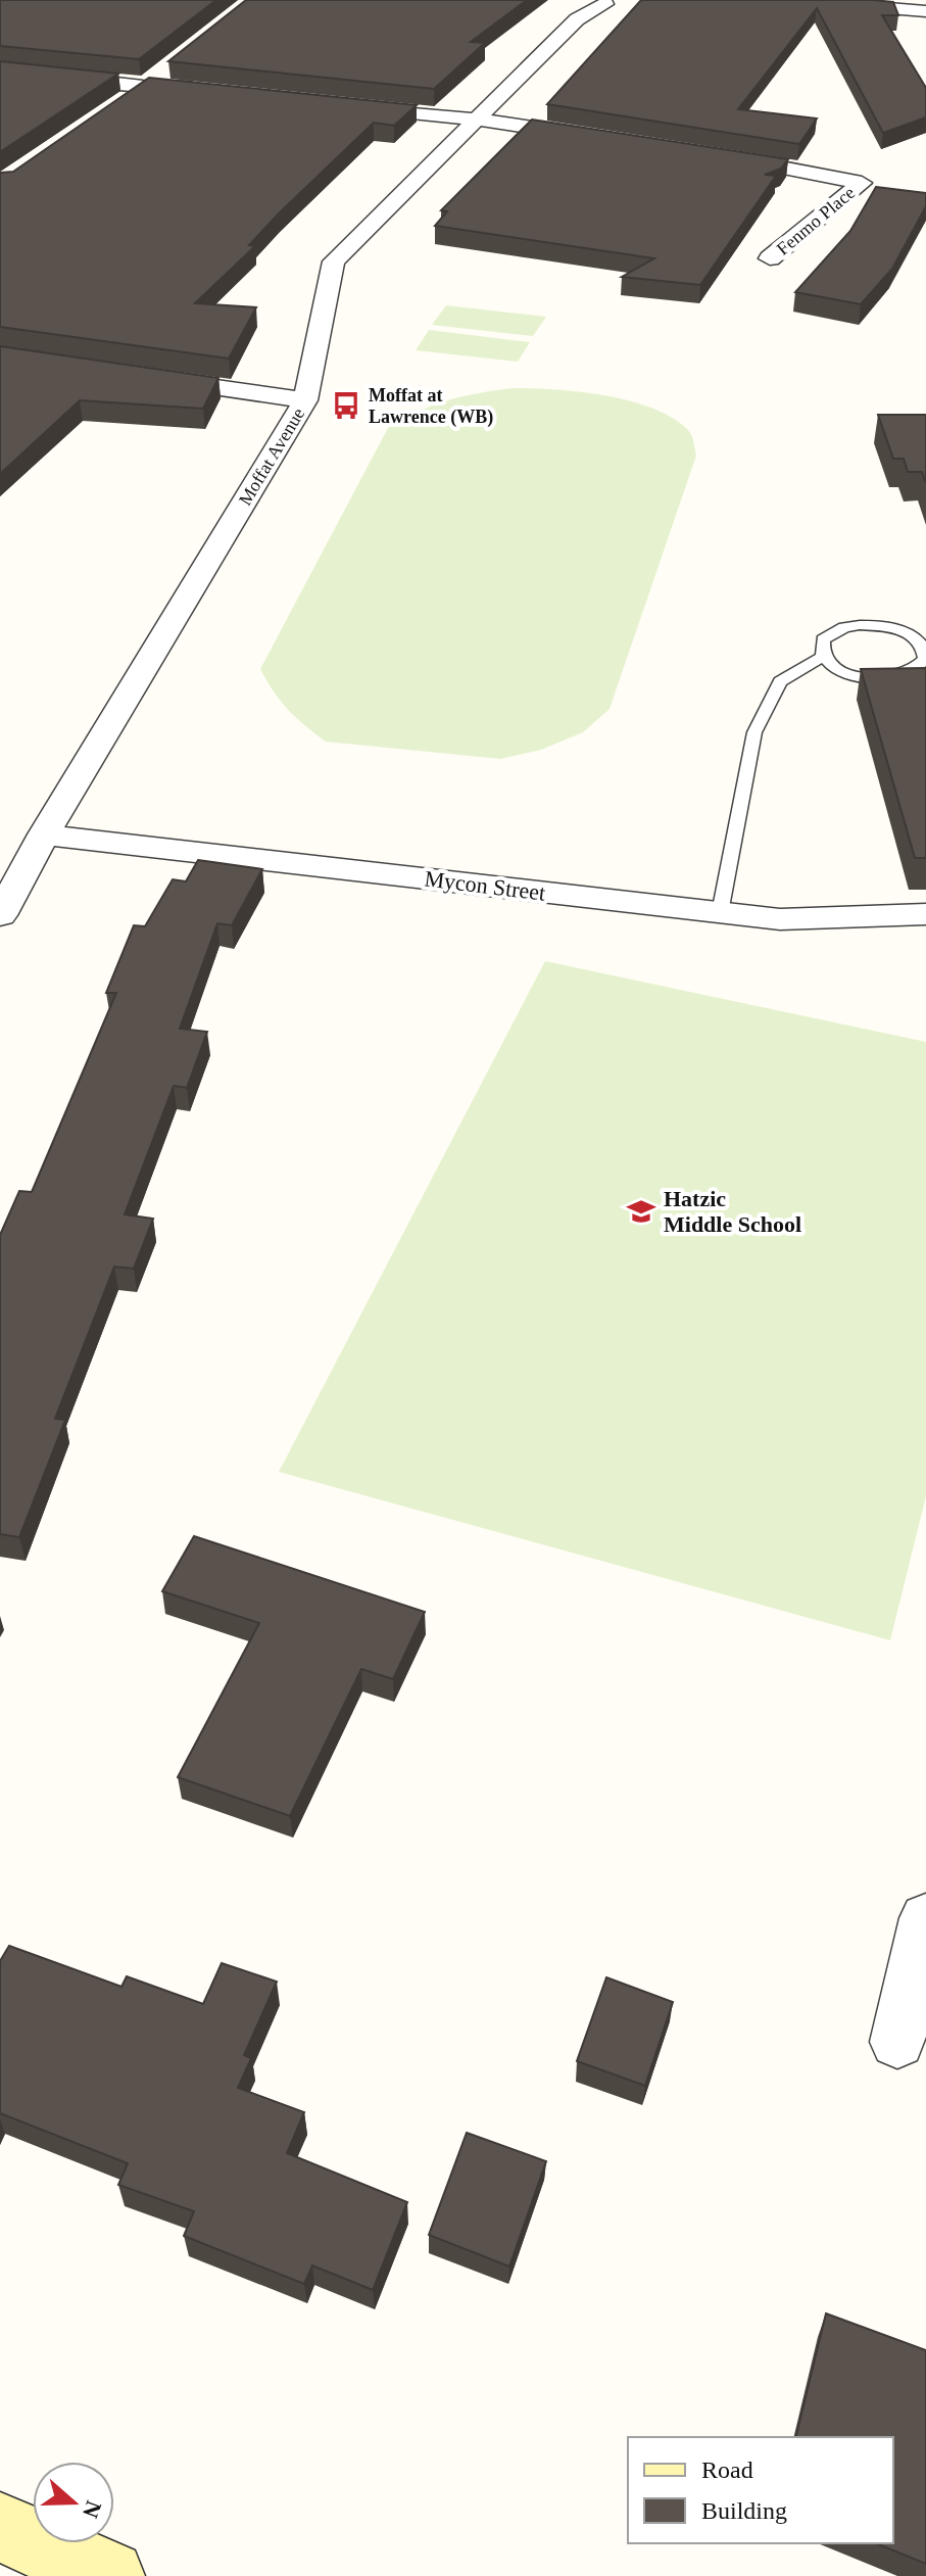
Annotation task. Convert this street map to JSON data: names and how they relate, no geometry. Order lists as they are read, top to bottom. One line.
{"streets":{"street":["Fenmo Place","Moffat Avenue","Mycon Street"]},"crossings":[["Moffat Avenue","Mycon Street"]],"places":{"bus stop":["Moffat at Lawrence (WB)"],"school or university":["Hatzic Middle School"]},"legend":["Road","Building"],"north":"right"}
